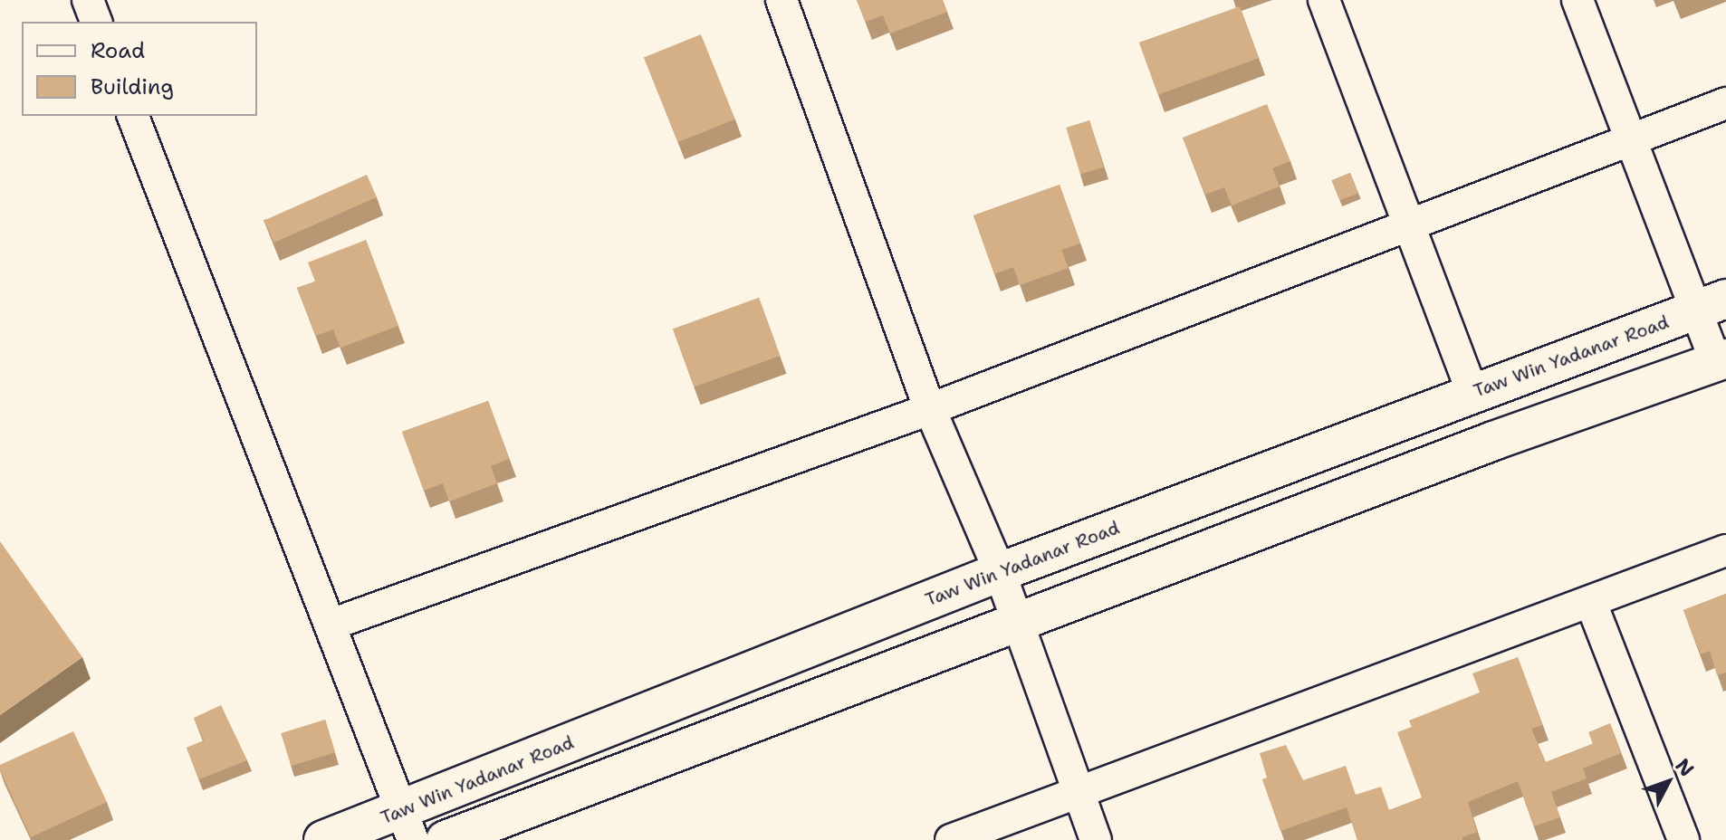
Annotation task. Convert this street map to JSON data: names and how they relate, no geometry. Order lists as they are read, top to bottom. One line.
{"streets":{"main road":["Taw Win Yadanar Road"]},"legend":["Road","Building"],"north":"top right"}
